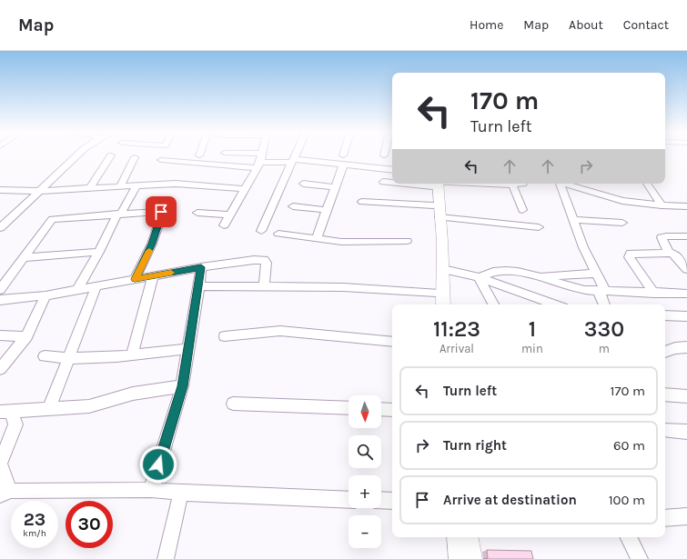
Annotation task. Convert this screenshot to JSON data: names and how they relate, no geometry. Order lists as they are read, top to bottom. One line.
{"north":"bottom","page":{"header":"Map","nav":["Home","Map","About","Contact"],"turn":["170 m","Turn left"],"eta":["11:23","Arrival","1","min","330","m"],"list":[{"name":"Turn left","value":"170 m"},{"name":"Turn right","value":"60 m"},{"name":"Arrive at destination","value":"100 m"}],"map_buttons":["+","−"],"speed":"23 km/h","limit":"30"}}
